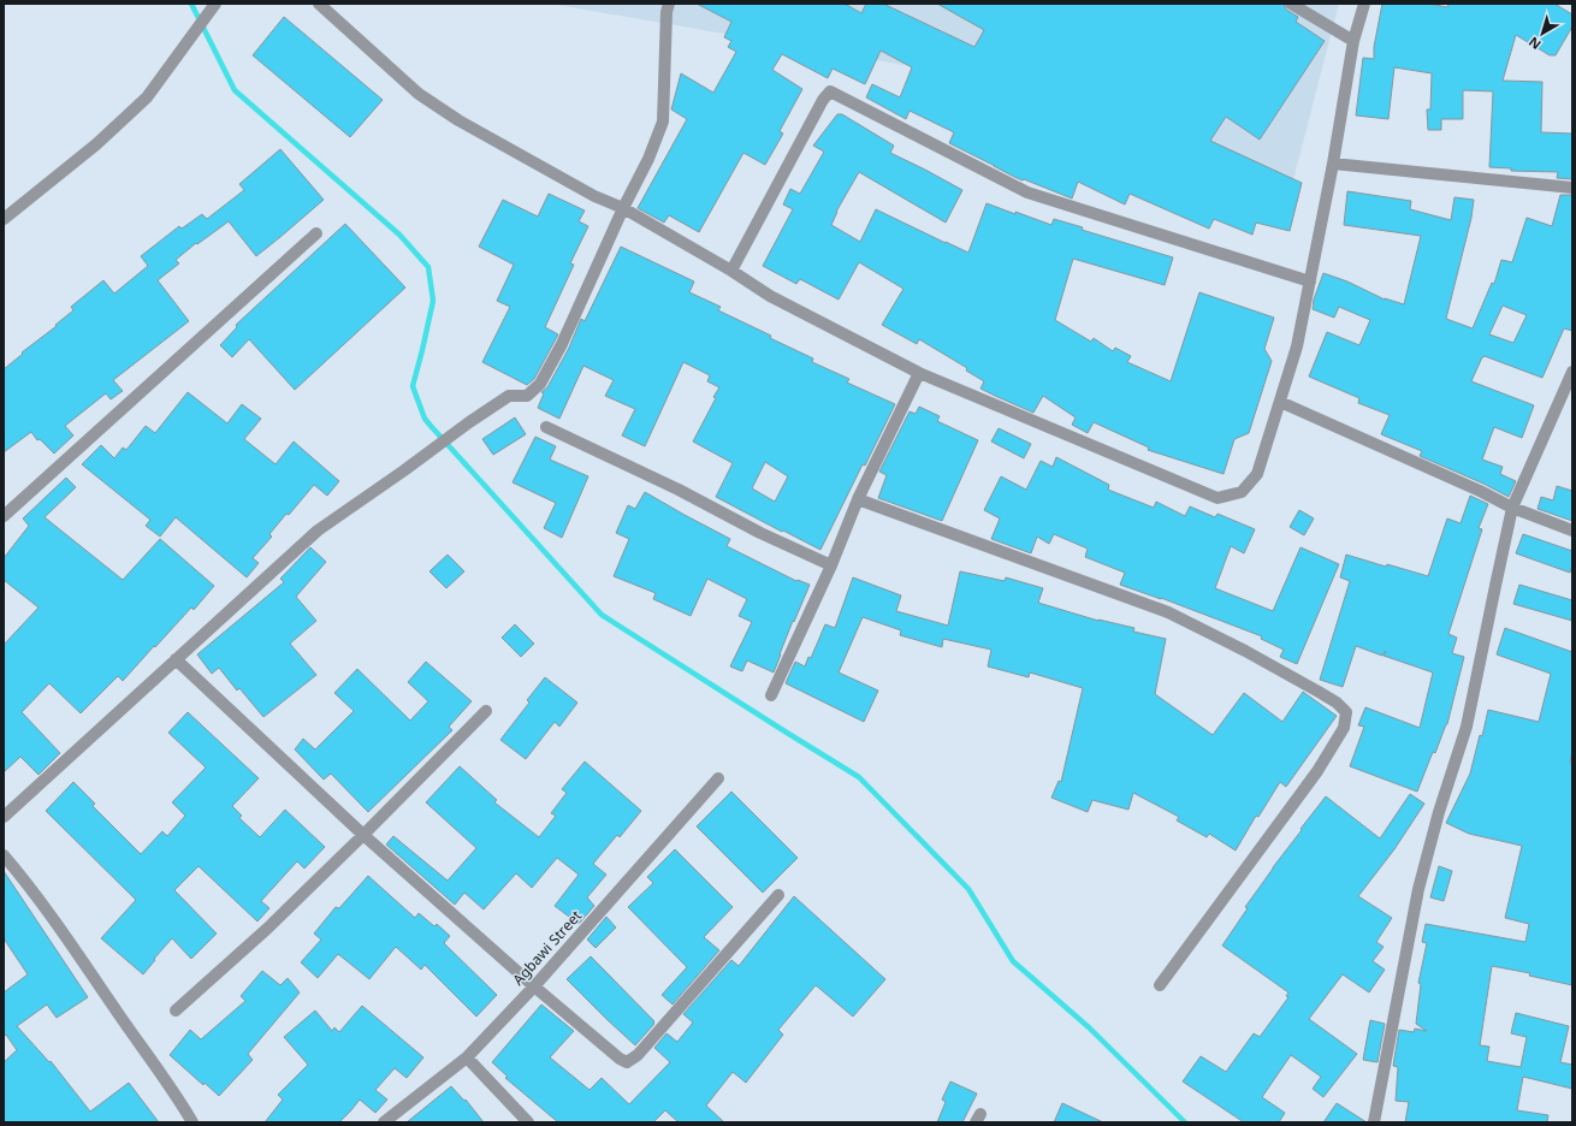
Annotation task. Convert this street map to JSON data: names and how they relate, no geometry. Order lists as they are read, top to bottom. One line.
{"streets":{"street":["Agbawi Street"]},"north":"bottom left"}
